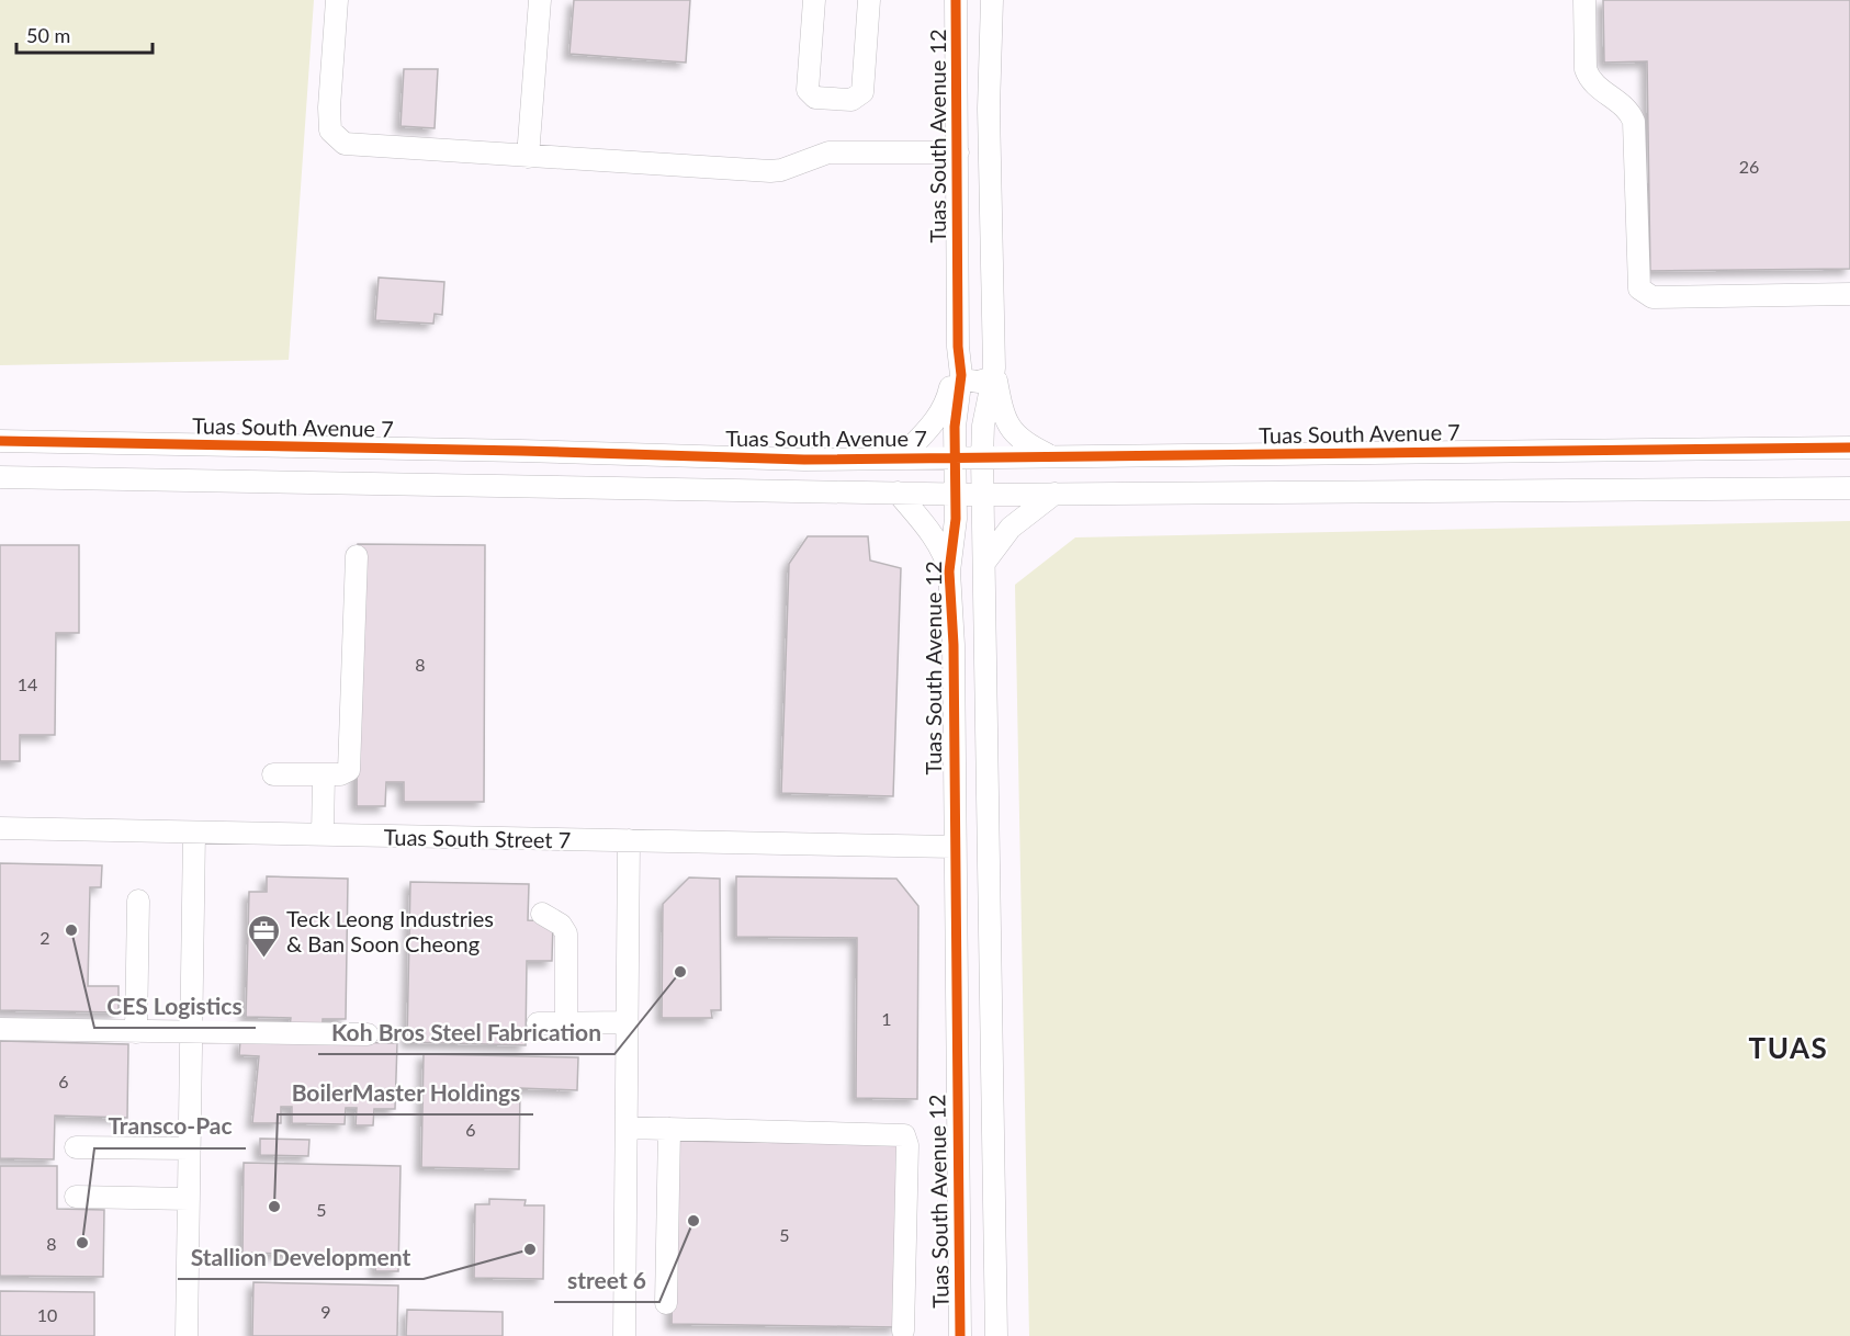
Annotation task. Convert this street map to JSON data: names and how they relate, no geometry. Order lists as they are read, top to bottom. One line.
{"streets":{"street":["Tuas South Avenue 12","Tuas South Avenue 7","Tuas South Street 7"]},"crossings":[["Tuas South Avenue 12","Tuas South Avenue 7"],["Tuas South Avenue 12","Tuas South Street 7"]],"districts":["TUAS"],"places":{"other":["CES Logistics","Koh Bros Steel Fabrication","BoilerMaster Holdings","street 6","Transco-Pac","Stallion Development"],"office":["Teck Leong Industries & Ban Soon Cheong"]},"house_numbers":["26","8","14","2","1","6","6","5","5","8","9","10"],"scale_bar":"50 m"}
